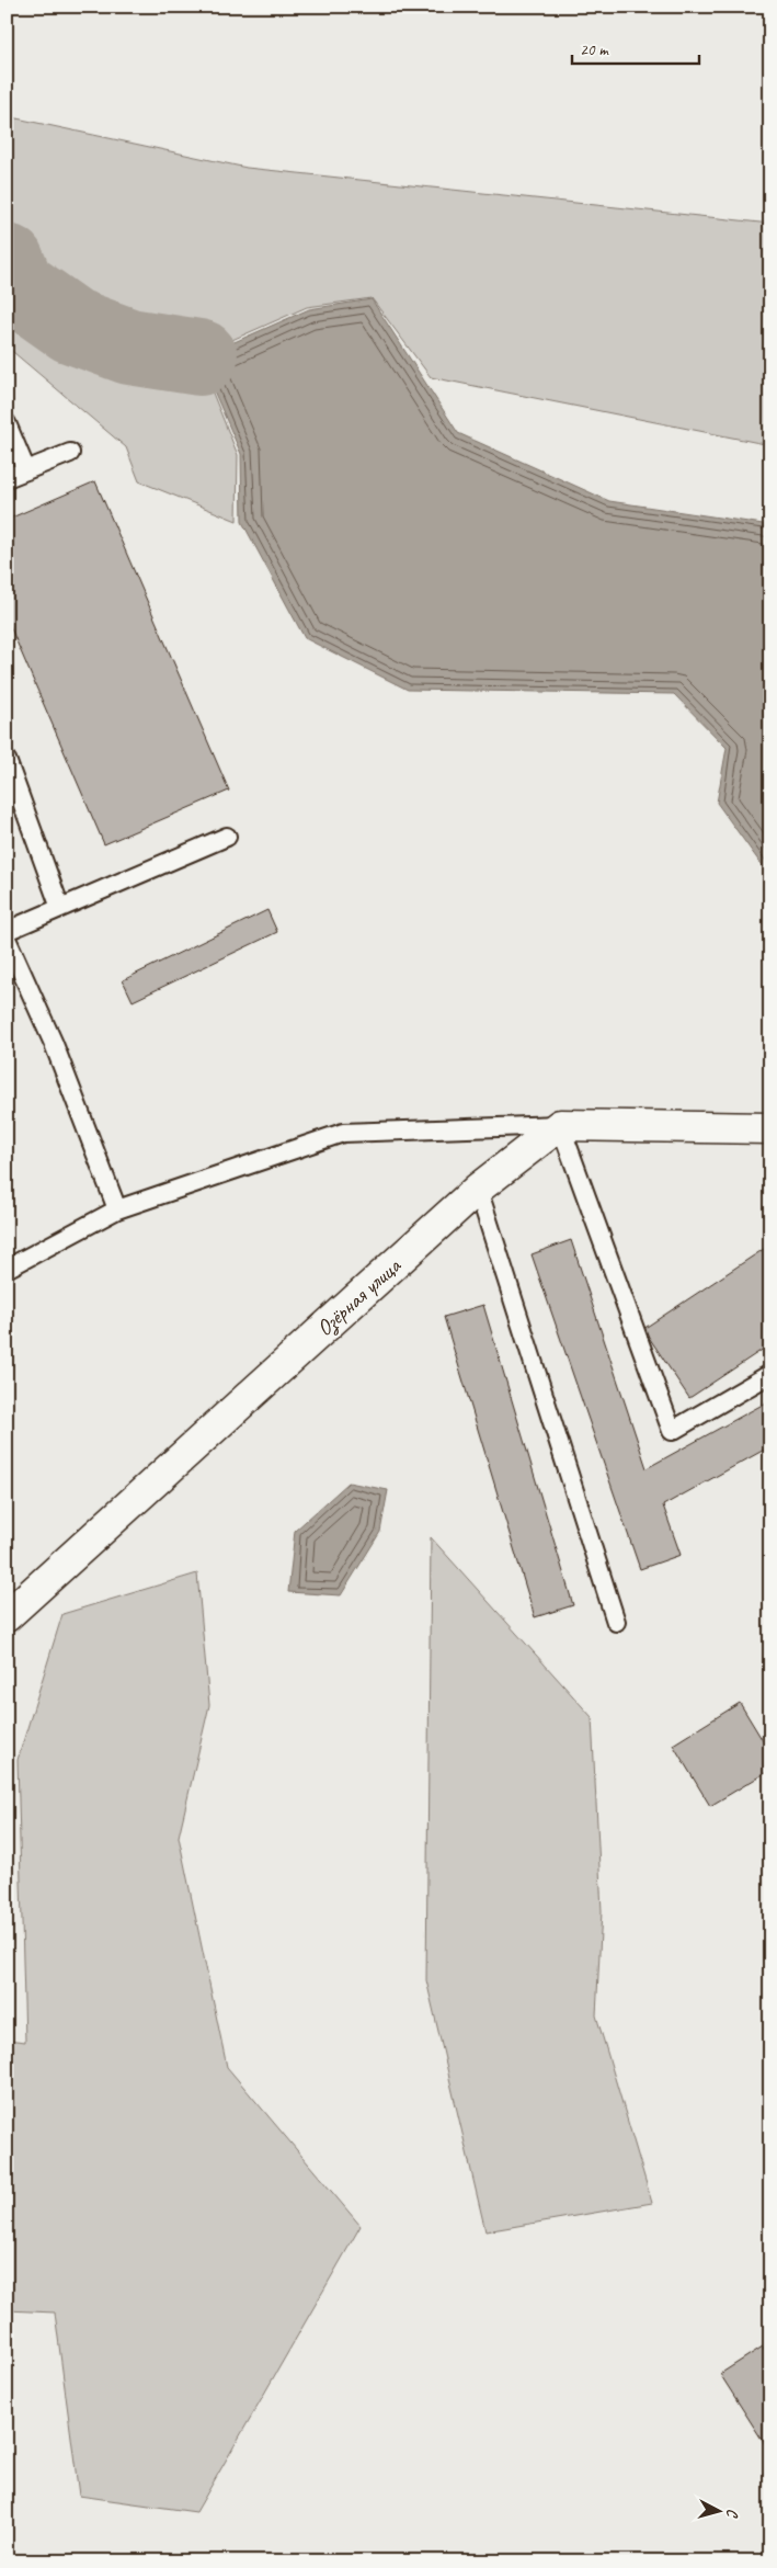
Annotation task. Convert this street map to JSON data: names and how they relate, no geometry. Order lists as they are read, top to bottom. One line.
{"streets":{"street":["Озёрная улица"]},"scale_bar":"20 m","north":"right"}
